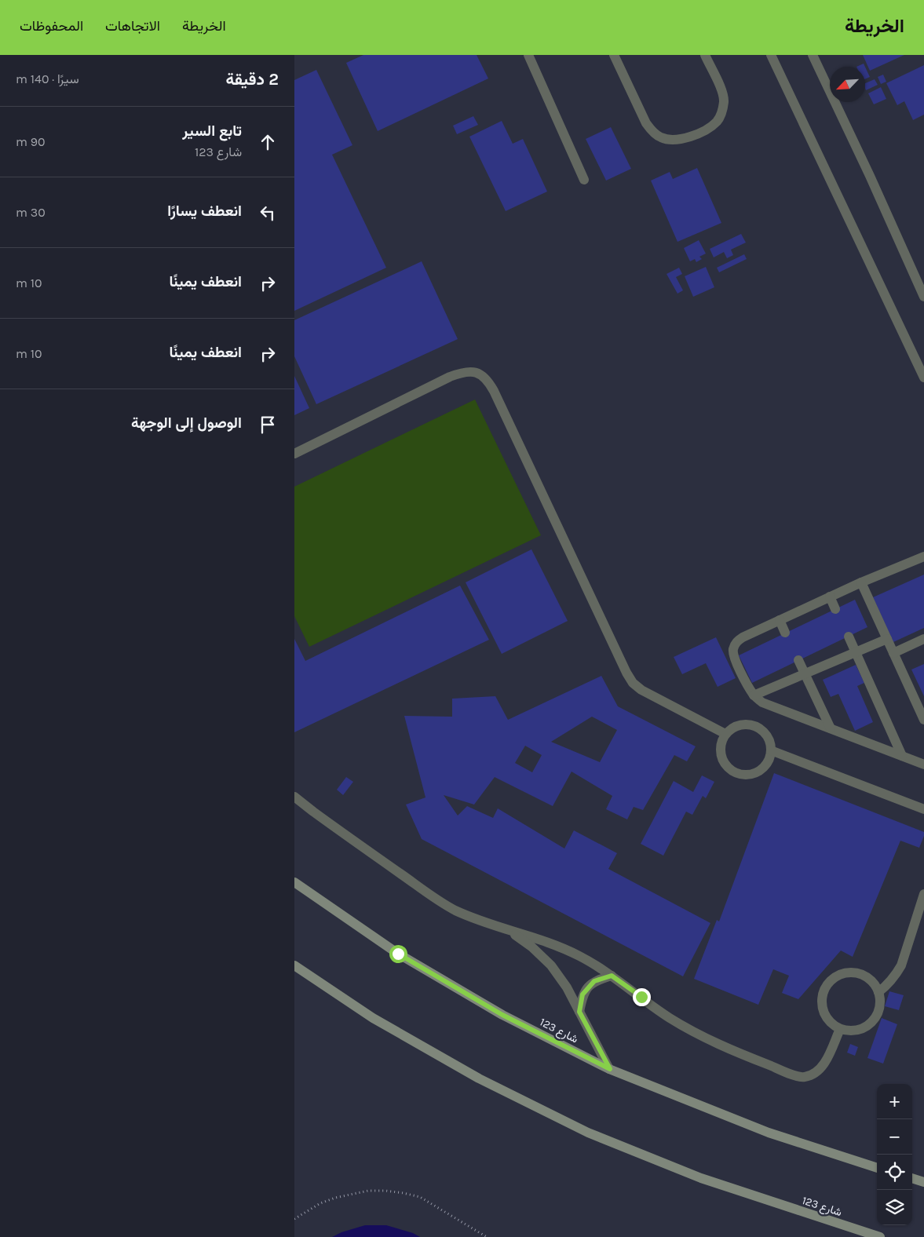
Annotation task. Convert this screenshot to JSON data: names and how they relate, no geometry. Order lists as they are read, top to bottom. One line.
{"streets":{"main road":["شارع 123"]},"north":"bottom left","page":{"header":"الخريطة","nav":["الخريطة","الاتجاهات","المحفوظات"],"heading":["2 دقيقة","سيرًا · 140 m"],"list":[["تابع السير","شارع 123","90 m"],["انعطف يسارًا","30 m"],["انعطف يمينًا","10 m"],["انعطف يمينًا","10 m"],"الوصول إلى الوجهة"],"map_buttons":["+","−"]}}
